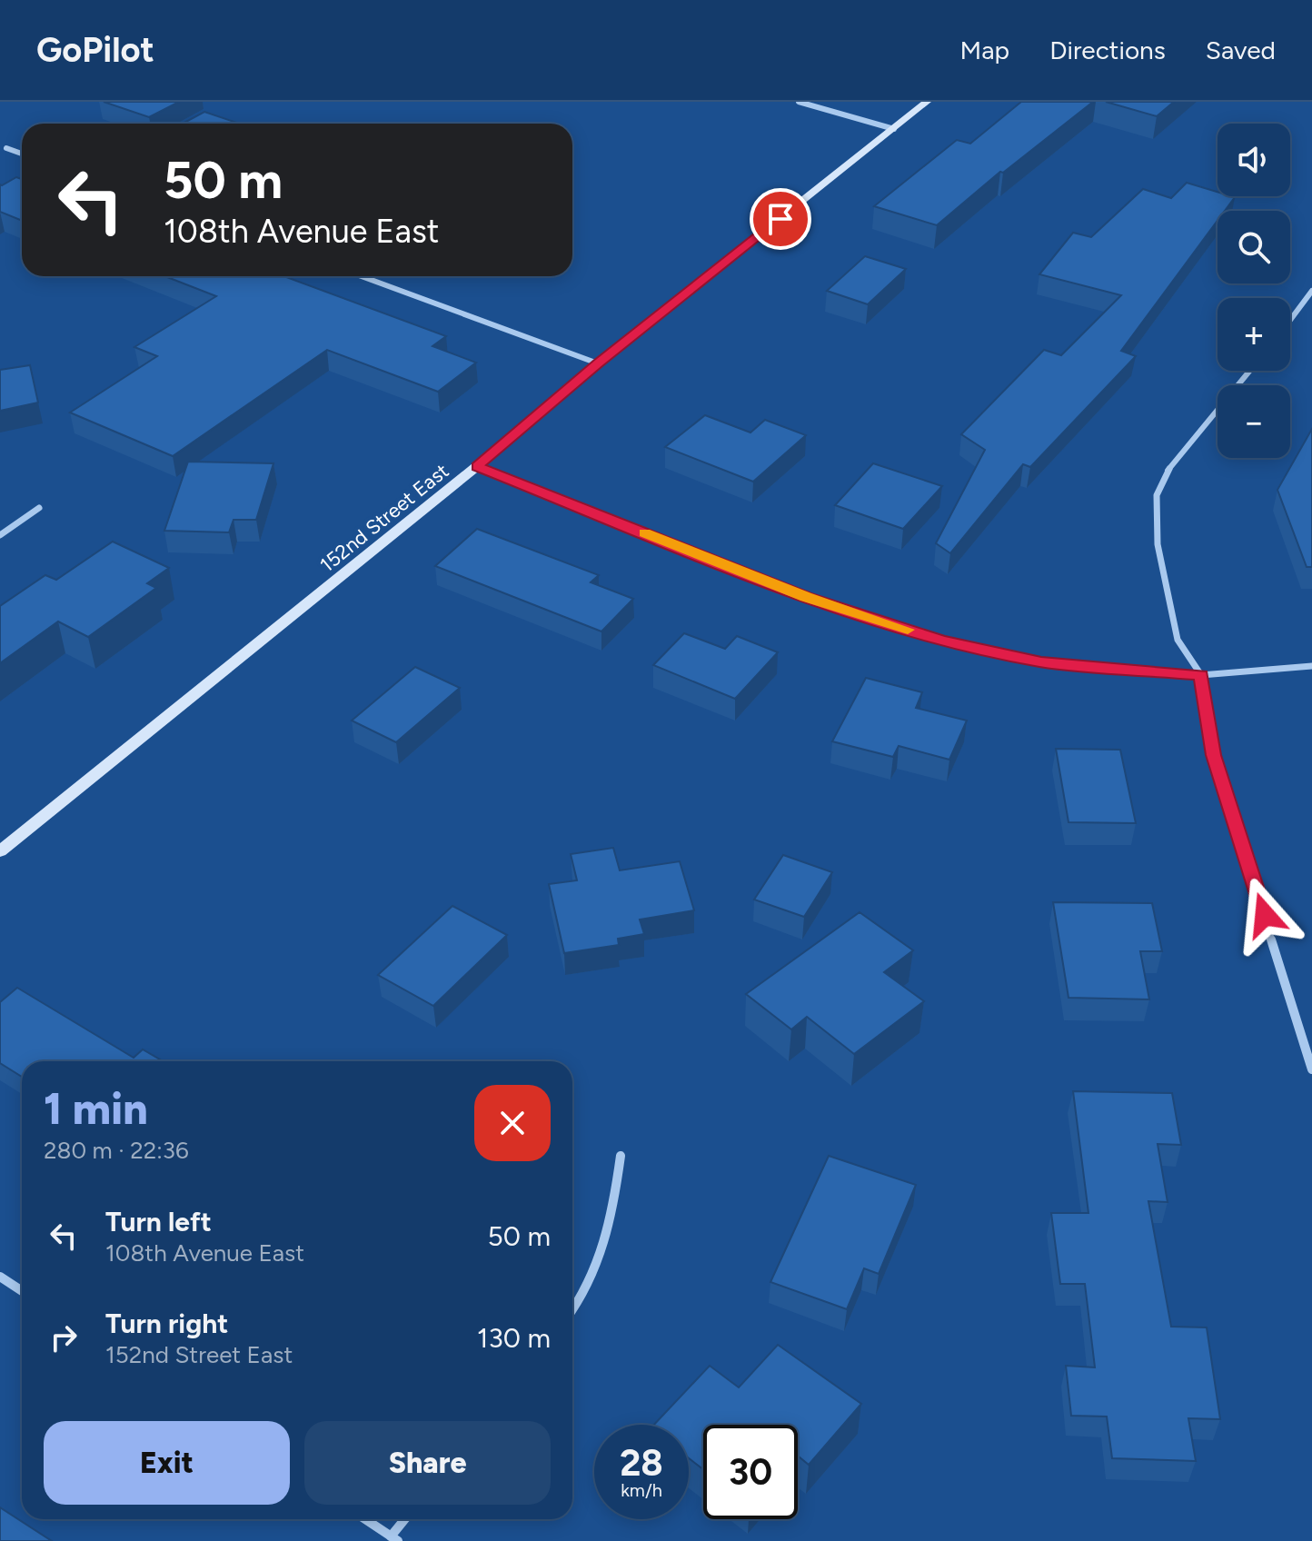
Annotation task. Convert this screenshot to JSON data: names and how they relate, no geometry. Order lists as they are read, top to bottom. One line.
{"streets":{"main road":["152nd Street East"]},"page":{"header":"GoPilot","nav":["Map","Directions","Saved"],"map_buttons":["+","−"],"turn":["50 m","108th Avenue East"],"heading":["1 min","280 m · 22:36"],"list":[{"name":"Turn left","note":"108th Avenue East","value":"50 m"},{"name":"Turn right","note":"152nd Street East","value":"130 m"}],"buttons":["Exit","Share"],"speed":"28 km/h","limit":"30"}}
